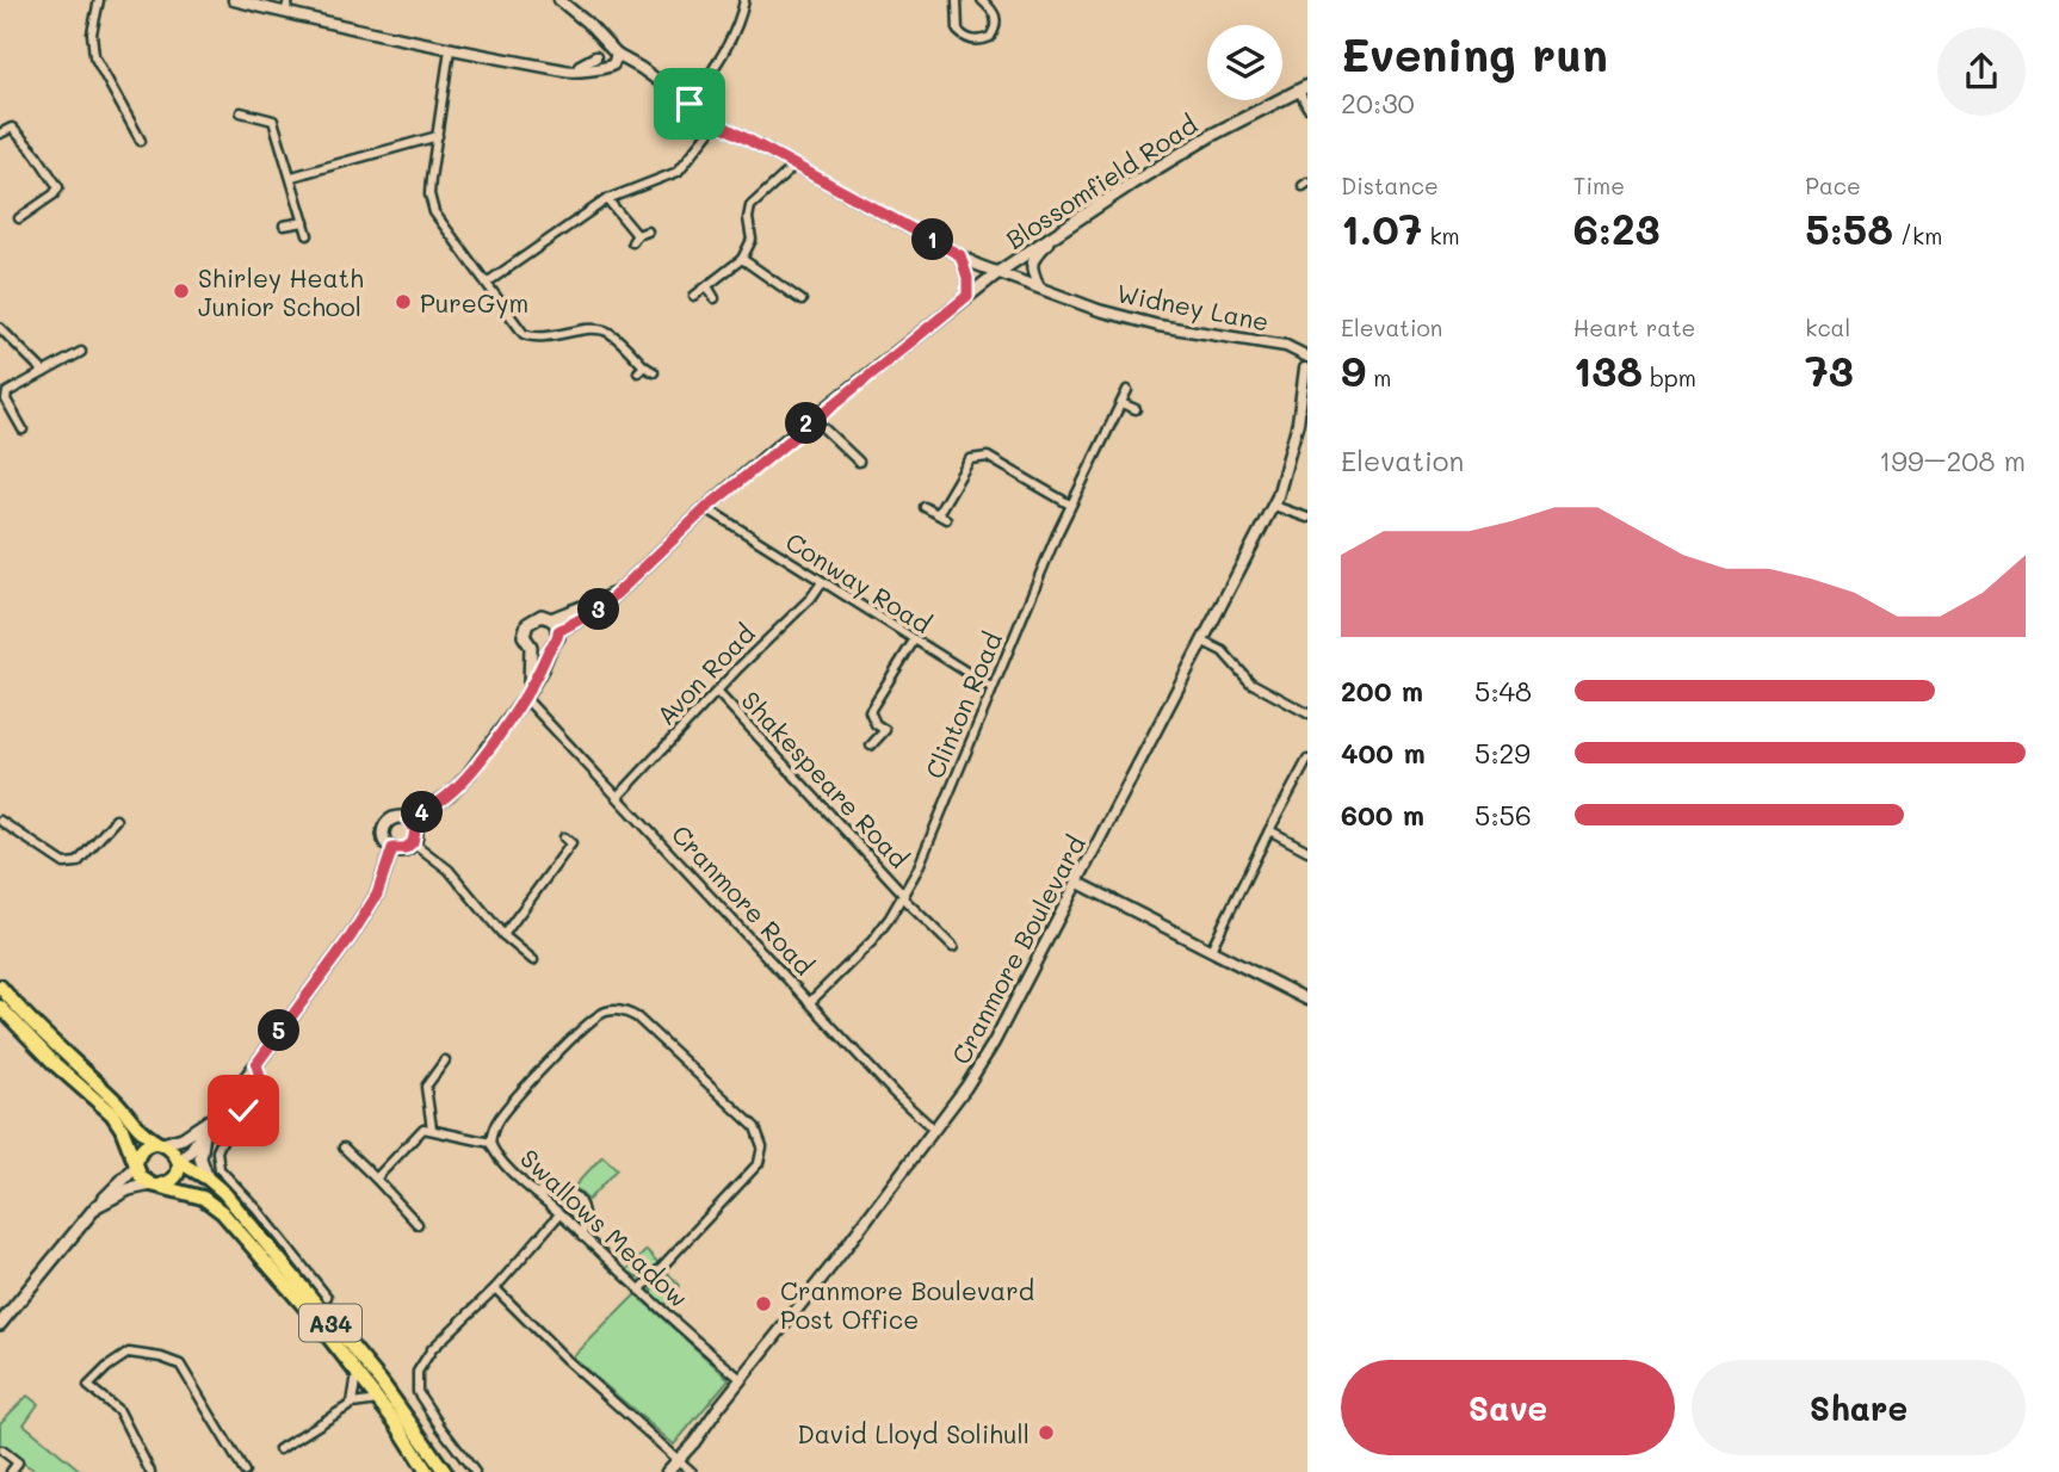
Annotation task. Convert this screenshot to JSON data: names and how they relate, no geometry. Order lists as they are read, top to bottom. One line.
{"streets":{"highway":["A34"],"main road":["Blossomfield Road"],"street":["Widney Lane","Conway Road","Avon Road","Clinton Road","Shakespeare Road","Cranmore Road","Cranmore Boulevard","Swallows Meadow"]},"crossings":[["Blossomfield Road","Widney Lane"],["Blossomfield Road","Conway Road"],["Widney Lane","Cranmore Boulevard"],["Conway Road","Avon Road"],["Conway Road","Clinton Road"],["Avon Road","Shakespeare Road"],["Avon Road","Cranmore Road"],["Clinton Road","Shakespeare Road"],["Clinton Road","Cranmore Road"],["Cranmore Road","Cranmore Boulevard"],["Cranmore Boulevard","Swallows Meadow"]],"places":["Shirley Heath Junior School","PureGym","Cranmore Boulevard Post Office","David Lloyd Solihull"],"page":{"heading":["Evening run","20:30"],"stats":[["Distance","1.07 km"],["Time","6:23"],["Pace","5:58 /km"],["Elevation","9 m"],["Heart rate","138 bpm"],["kcal","73"]],"pins":["1","2","3","4","5"],"chart":["Elevation","199–208 m"],"list":[{"name":"200 m","note":"5:48"},{"name":"400 m","note":"5:29"},{"name":"600 m","note":"5:56"}],"buttons":["Save","Share"]}}
